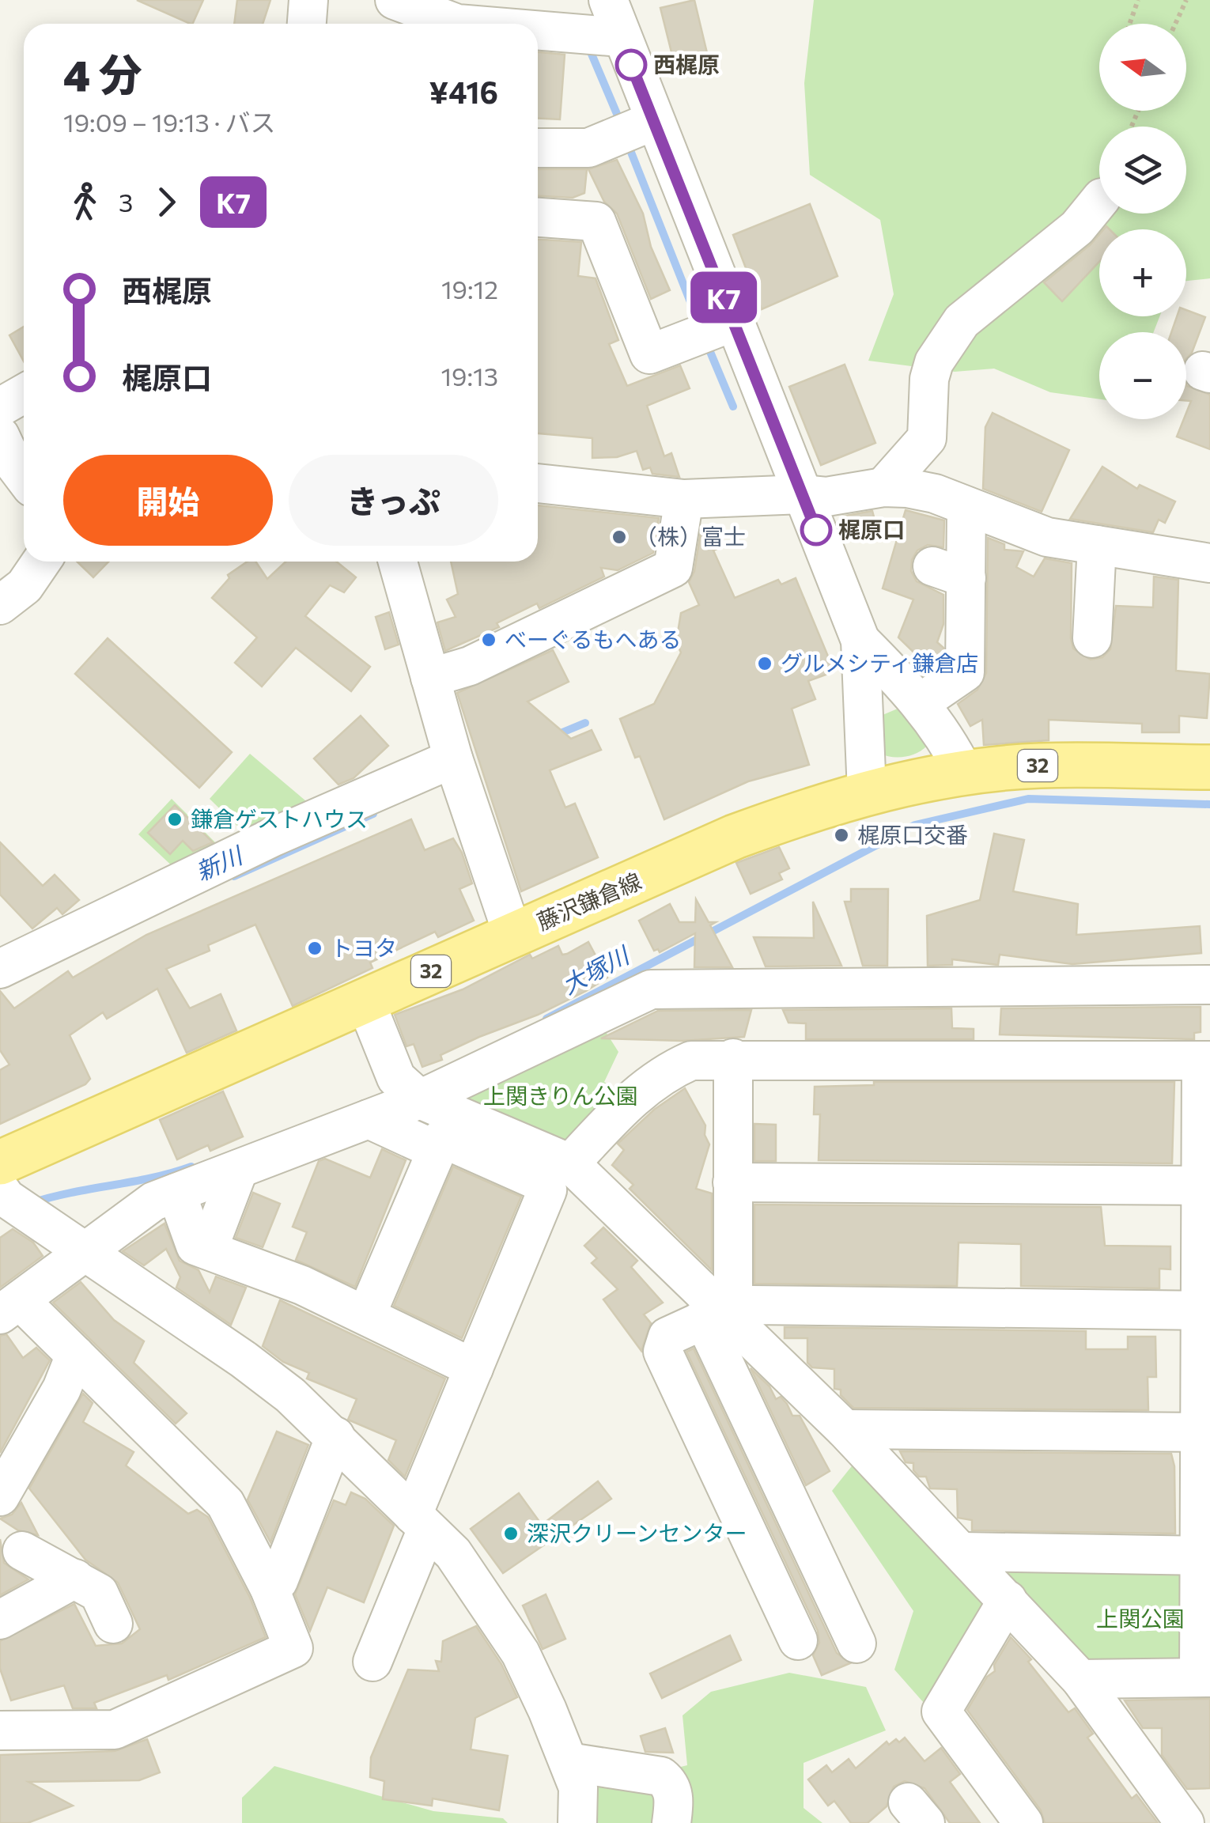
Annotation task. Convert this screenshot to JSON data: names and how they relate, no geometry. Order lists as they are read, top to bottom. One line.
{"streets":{"main road":["32","藤沢鎌倉線"]},"water":["新川","大塚川"],"parks":["上関きりん公園","上関公園"],"places":["西梶原","梶原口","（株）富士","べーぐるもへある","グルメシティ鎌倉店","鎌倉ゲストハウス","梶原口交番","トヨタ","深沢クリーンセンター"],"lines":["bus line K7"],"north":"left","page":{"on_map":"K7","map_buttons":["+","−"],"heading":["4 分","19:09 – 19:13 · バス","¥416"],"legs":["3","K7"],"list":[{"name":"西梶原","value":"19:12"},{"name":"梶原口","value":"19:13"}],"buttons":["開始","きっぷ"]}}
